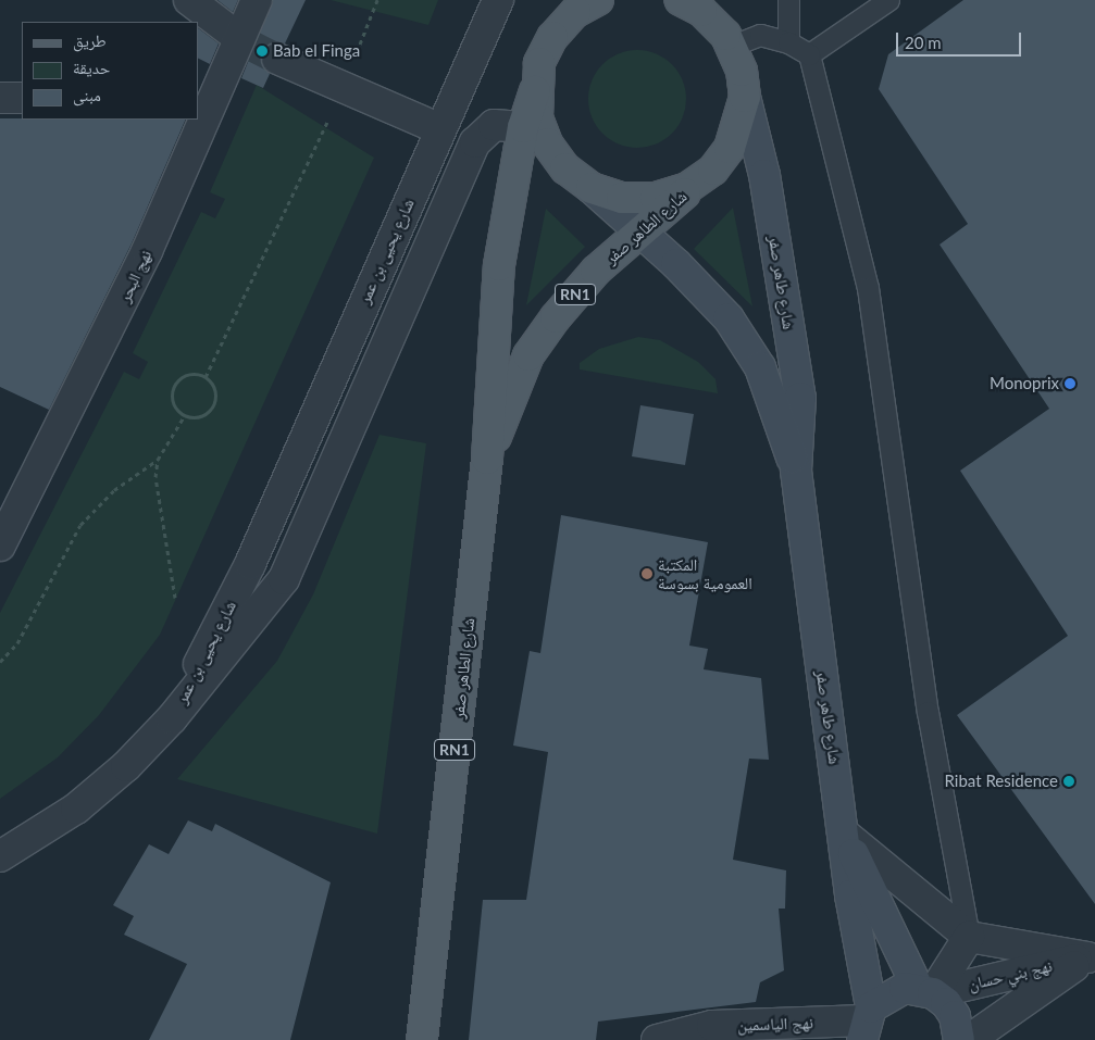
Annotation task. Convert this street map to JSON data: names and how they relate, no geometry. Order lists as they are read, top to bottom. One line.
{"streets":{"main road":["شارع الطاهر صفر","شارع طاهر صفر","RN1"],"street":["شارع يحيى بن عمر","نهج البحر","نهج بني حسان","نهج الياسمين"]},"crossings":[["شارع الطاهر صفر","شارع يحيى بن عمر"],["شارع الطاهر صفر","شارع طاهر صفر"],["شارع الطاهر صفر","RN1"],["شارع طاهر صفر","RN1"],["شارع طاهر صفر","نهج بني حسان"],["شارع طاهر صفر","نهج الياسمين"]],"places":["Bab el Finga","Monoprix","المكتبة العمومية بسوسة","Ribat Residence"],"legend":["طريق","حديقة","مبنى"],"scale_bar":"20 m"}
